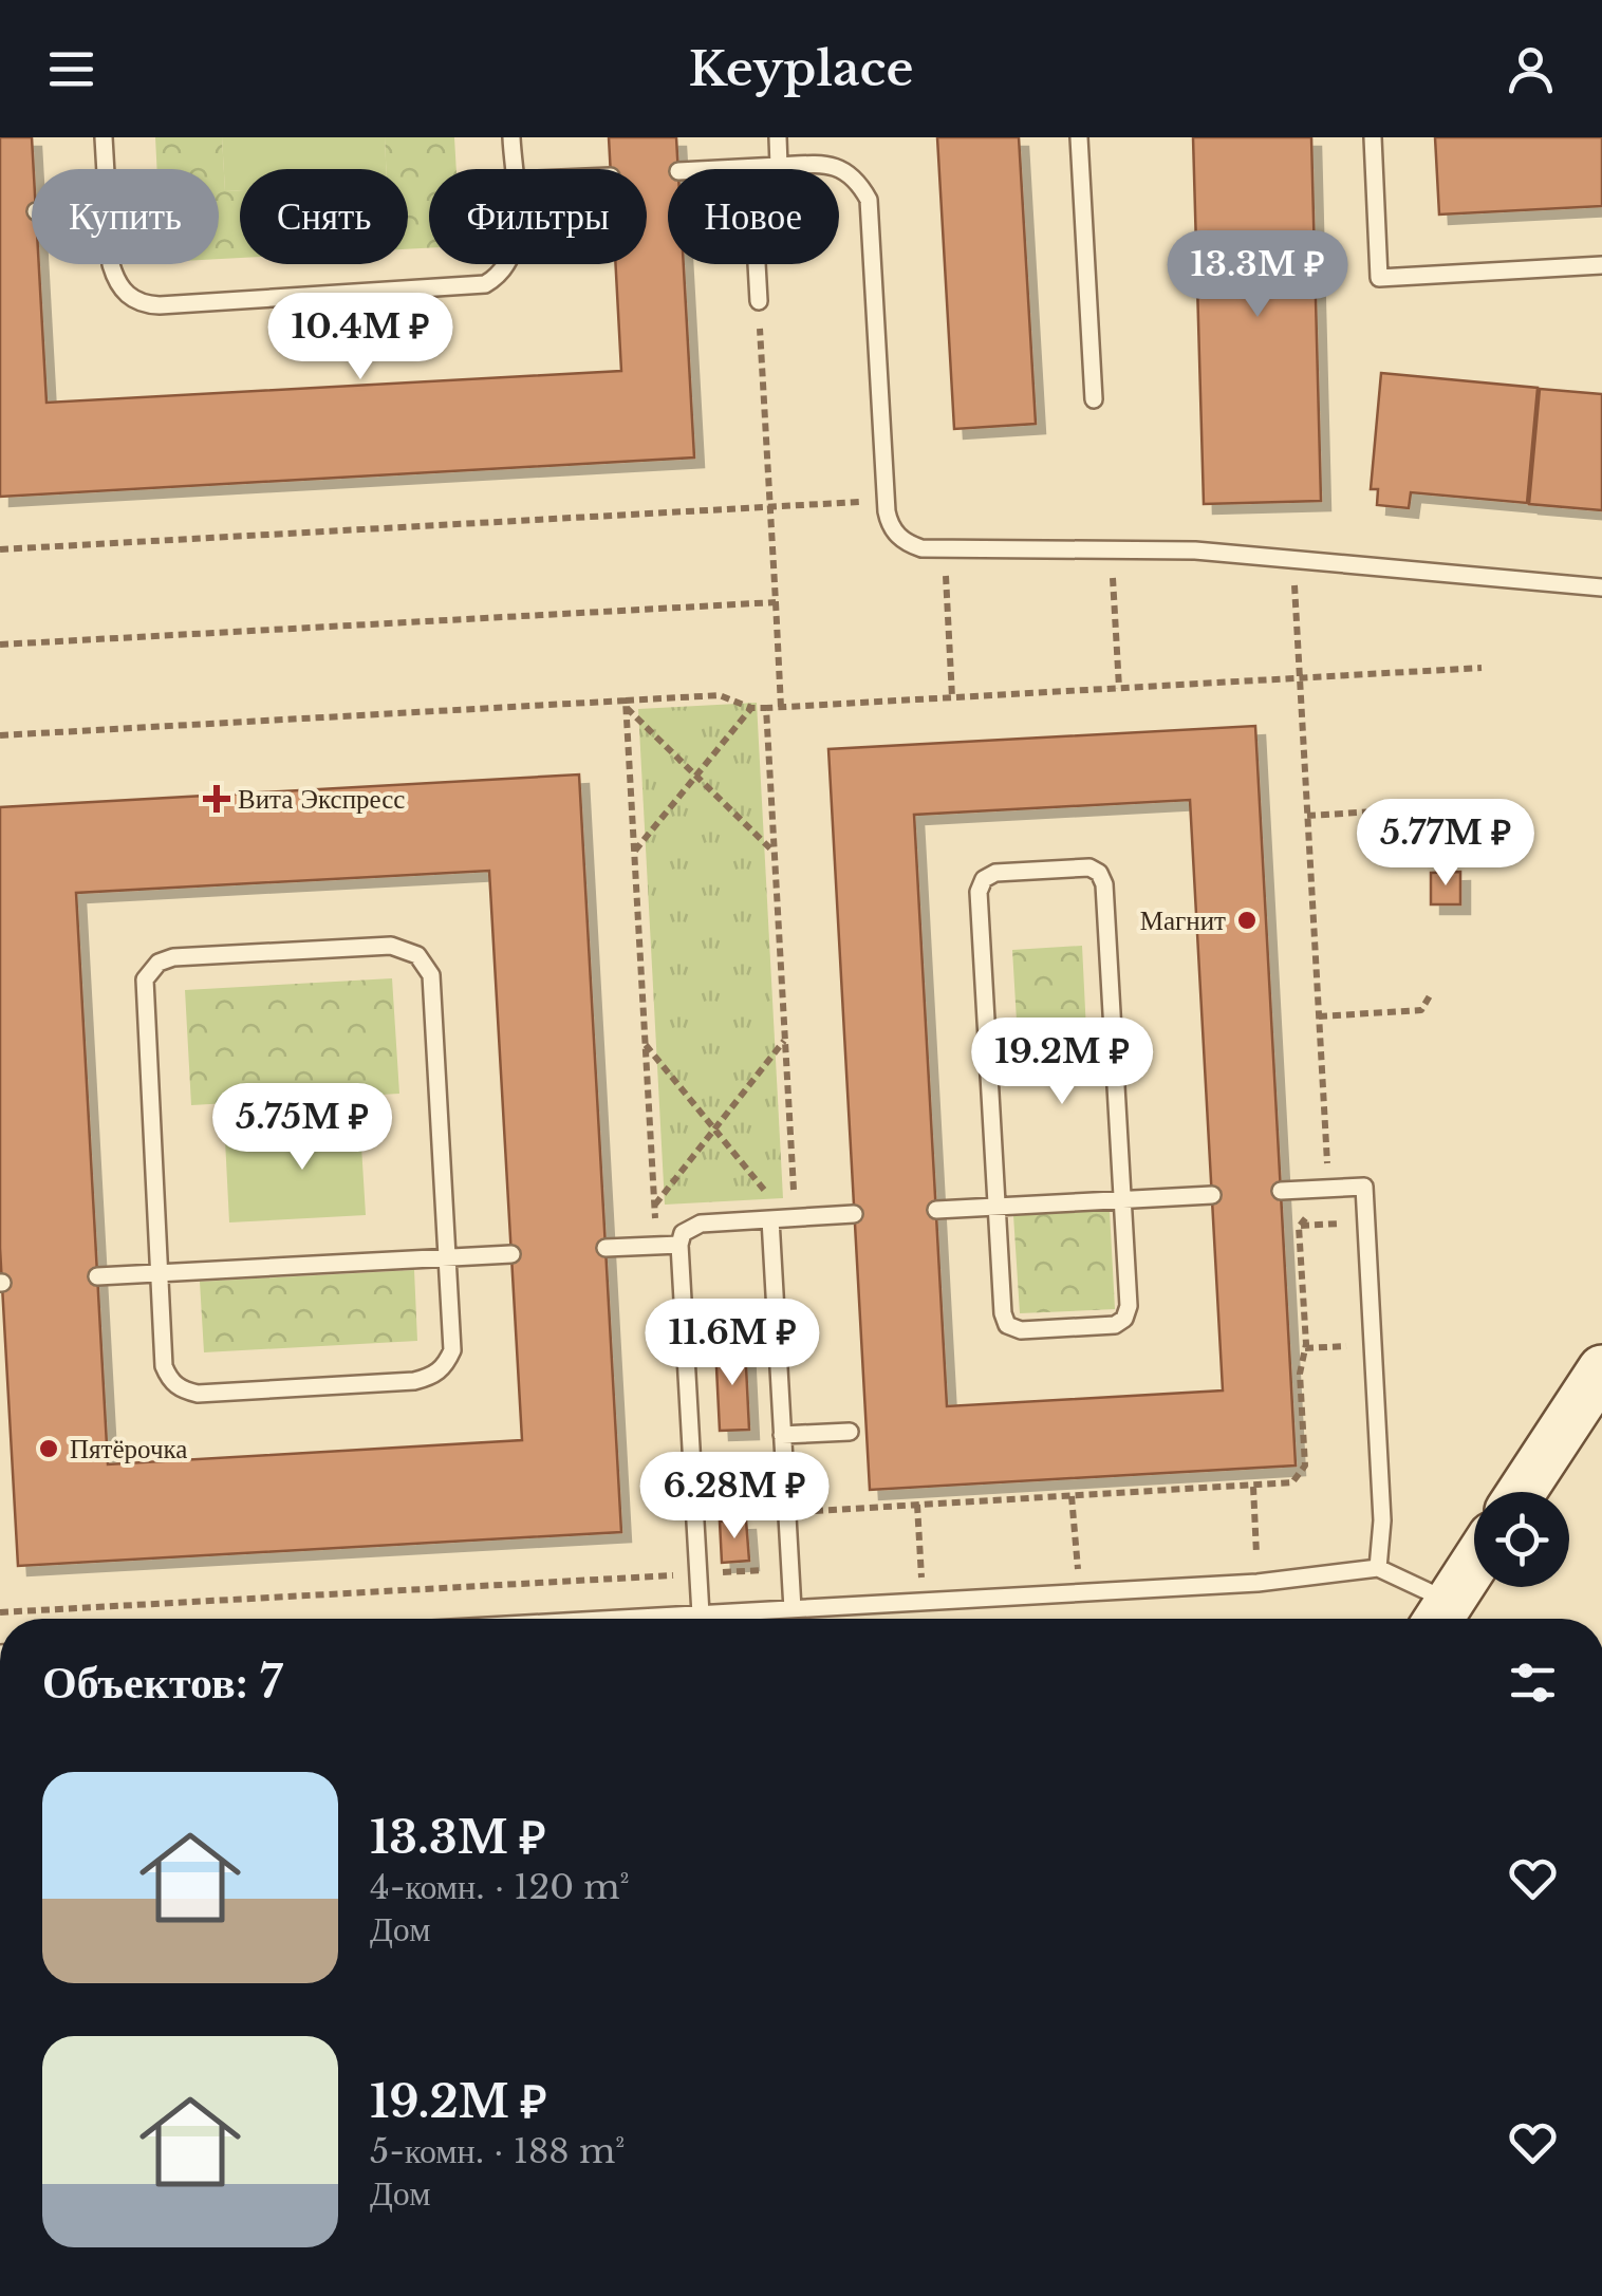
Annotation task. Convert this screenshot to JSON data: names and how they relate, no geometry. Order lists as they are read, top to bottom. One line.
{"places":{"health":["Вита Экспресс"],"other":["Магнит","Пятёрочка"]},"page":{"header":"Keyplace","chip":["Купить","Снять","Фильтры","Новое"],"price":["13.3M ₽","10.4M ₽","5.77M ₽","19.2M ₽","5.75M ₽","11.6M ₽","6.28M ₽"],"heading":"Объектов: 7","list":[{"name":"13.3M ₽","note":"4-комн. · 120 m² · Дом"},{"name":"19.2M ₽","note":"5-комн. · 188 m² · Дом"}]}}
